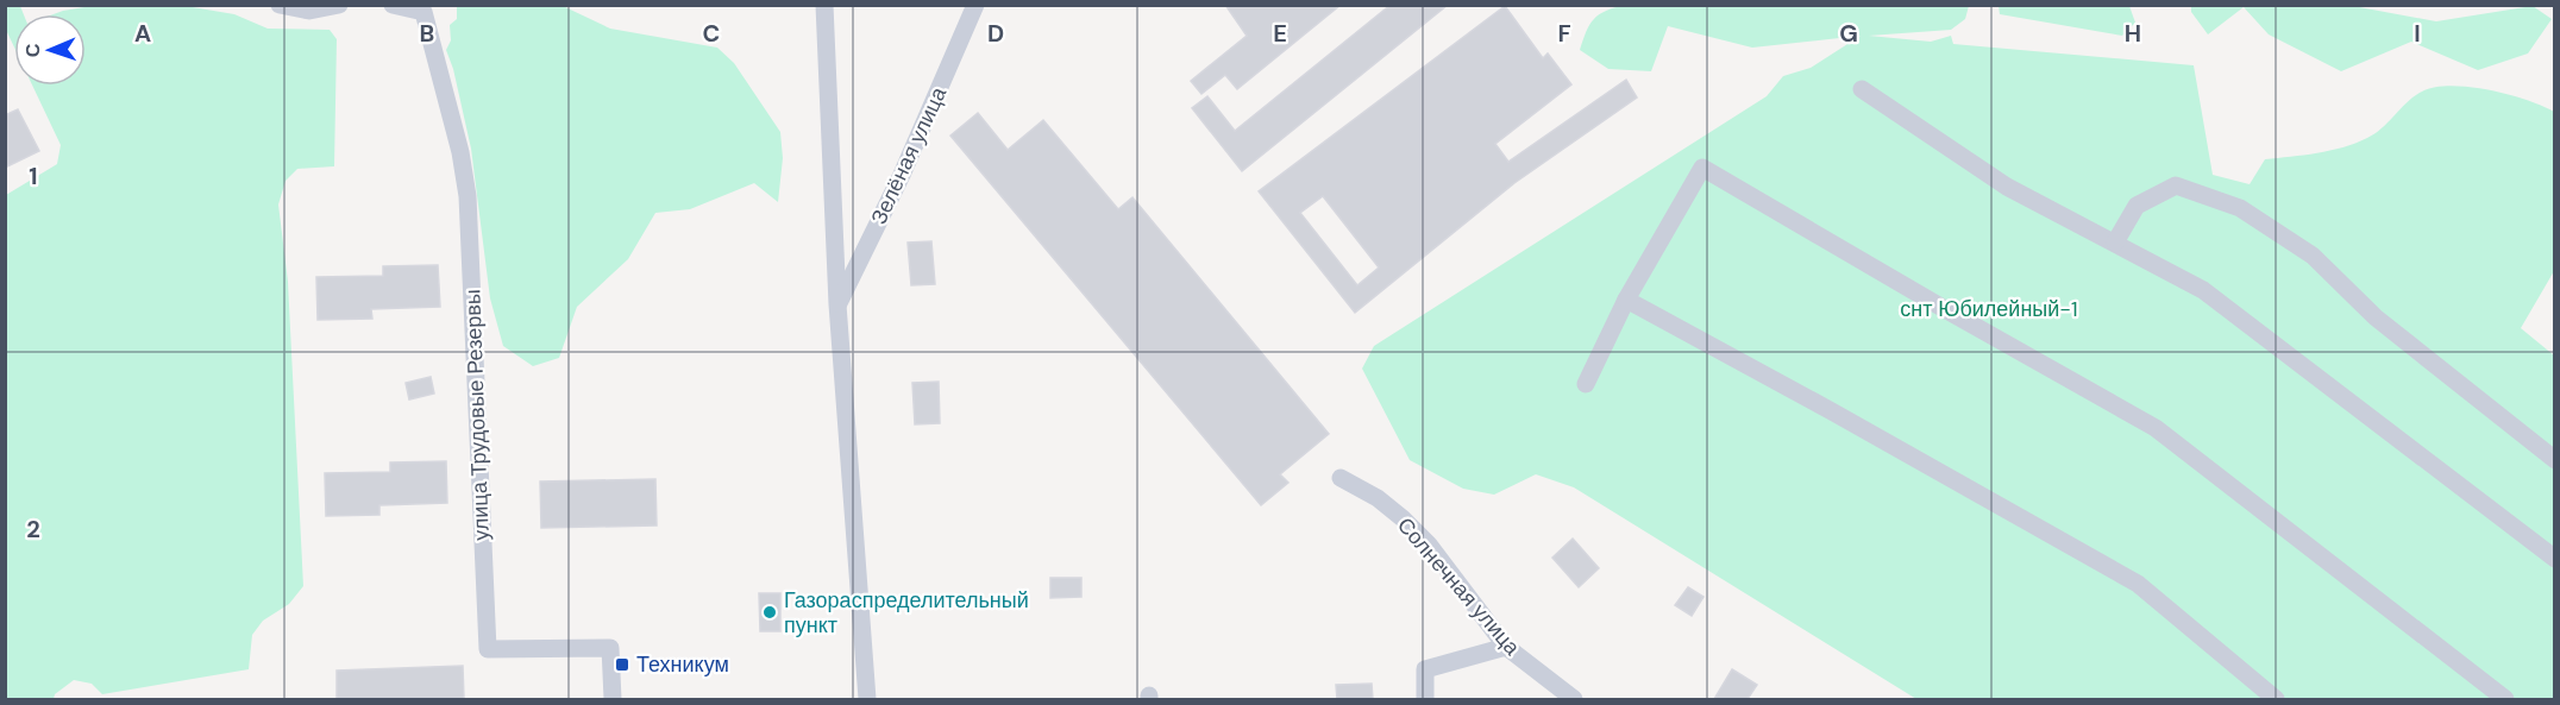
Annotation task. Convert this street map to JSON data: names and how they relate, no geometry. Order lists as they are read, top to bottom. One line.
{"streets":{"street":["Зелёная улица","улица Трудовые Резервы","Солнечная улица"]},"parks":["снт Юбилейный-1"],"places":{"other":["Газораспределительный пункт"],"transit":["Техникум"]},"north":"left","grid":{"columns":["A","B","C","D","E","F","G","H","I"],"rows":["1","2"]}}
